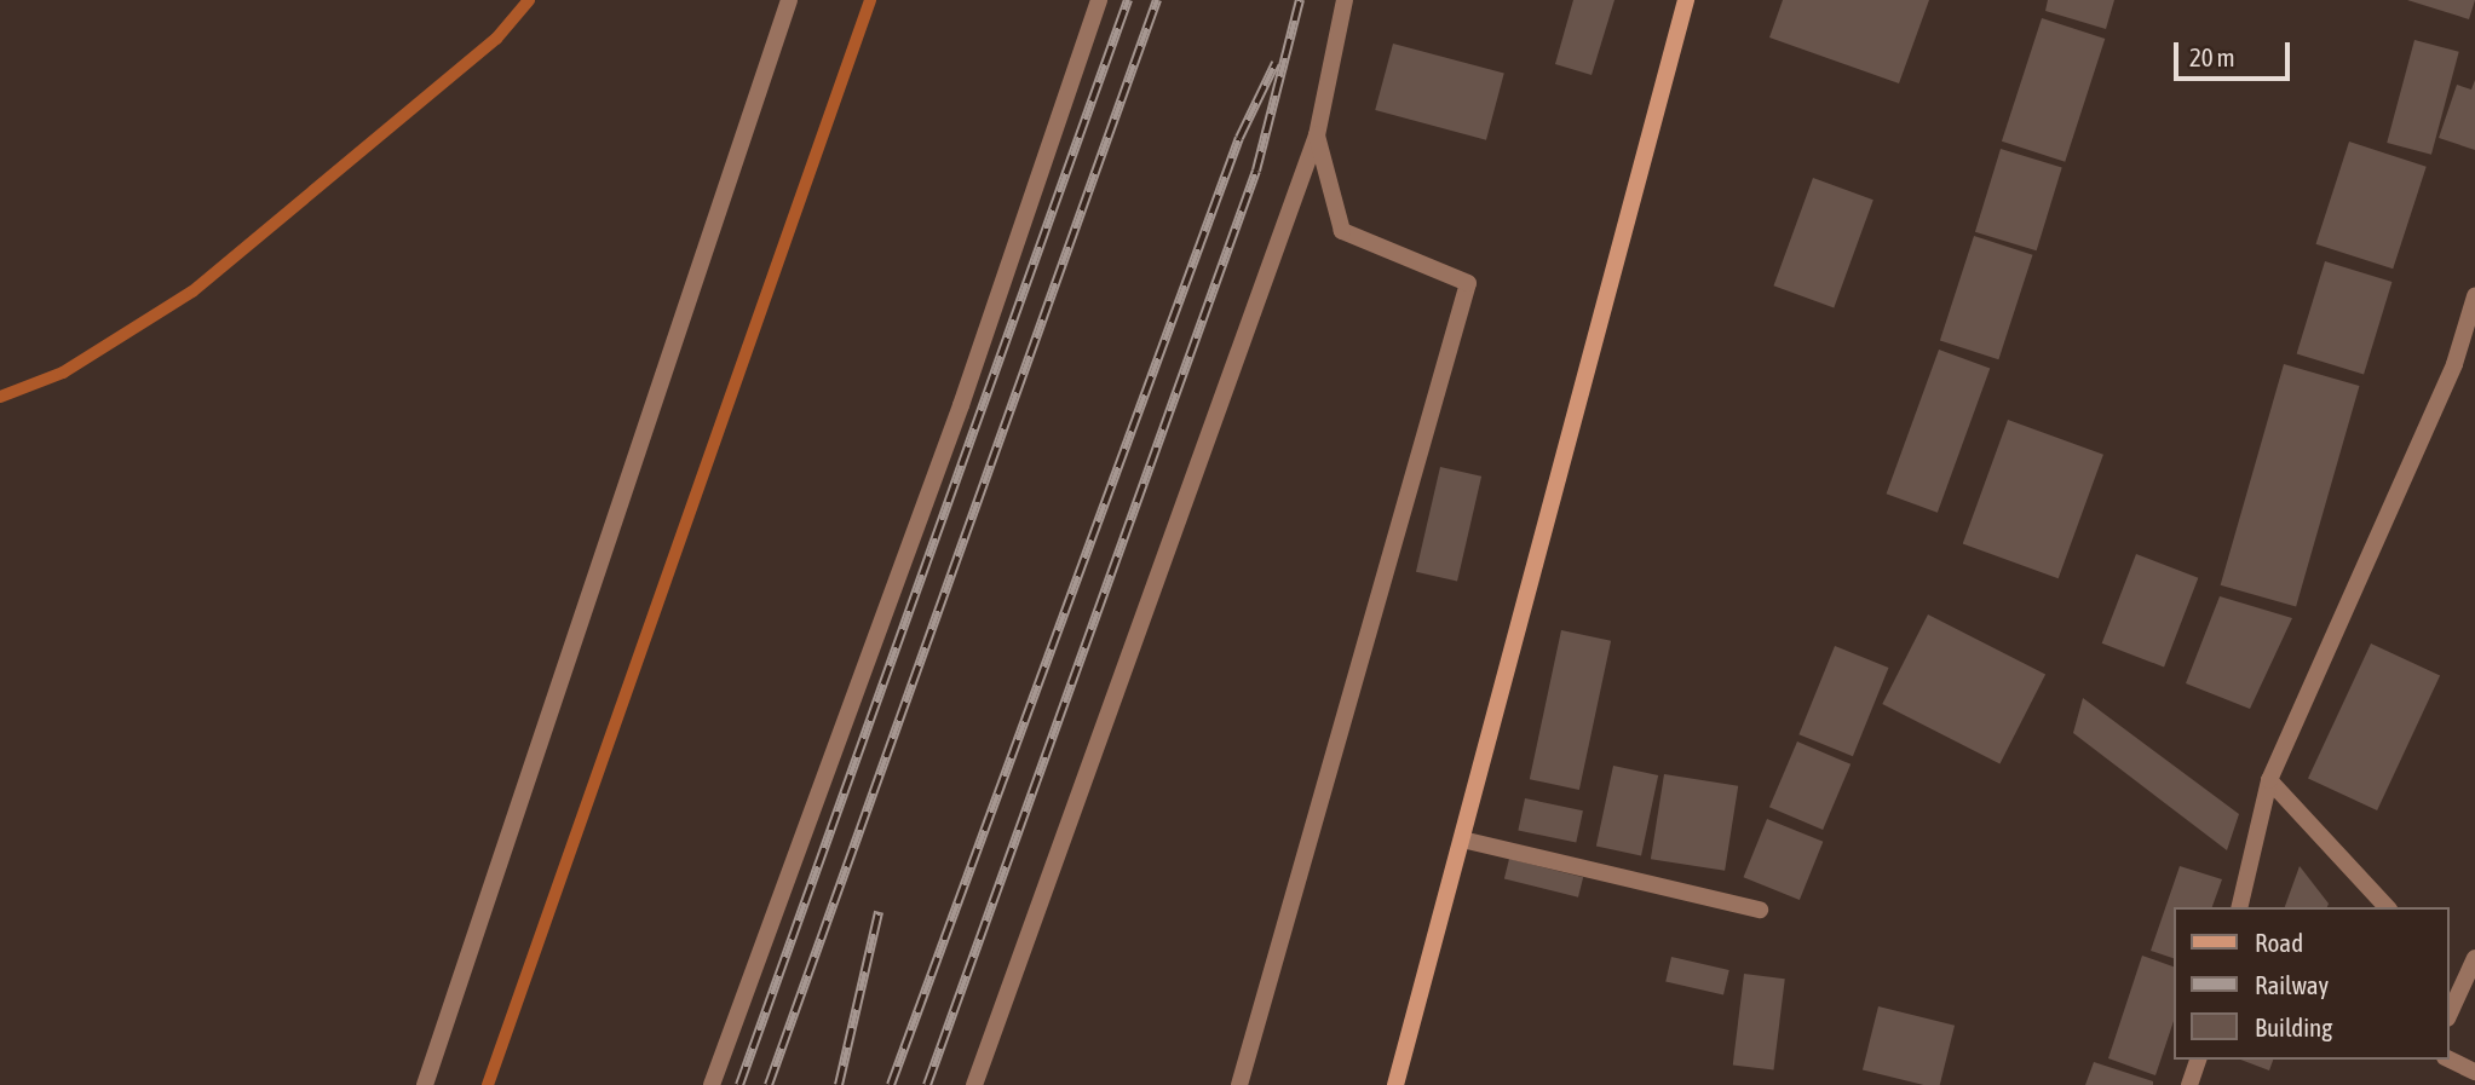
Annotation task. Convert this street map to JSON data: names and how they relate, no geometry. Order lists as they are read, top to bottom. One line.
{"legend":["Road","Railway","Building"],"scale_bar":"20 m"}
